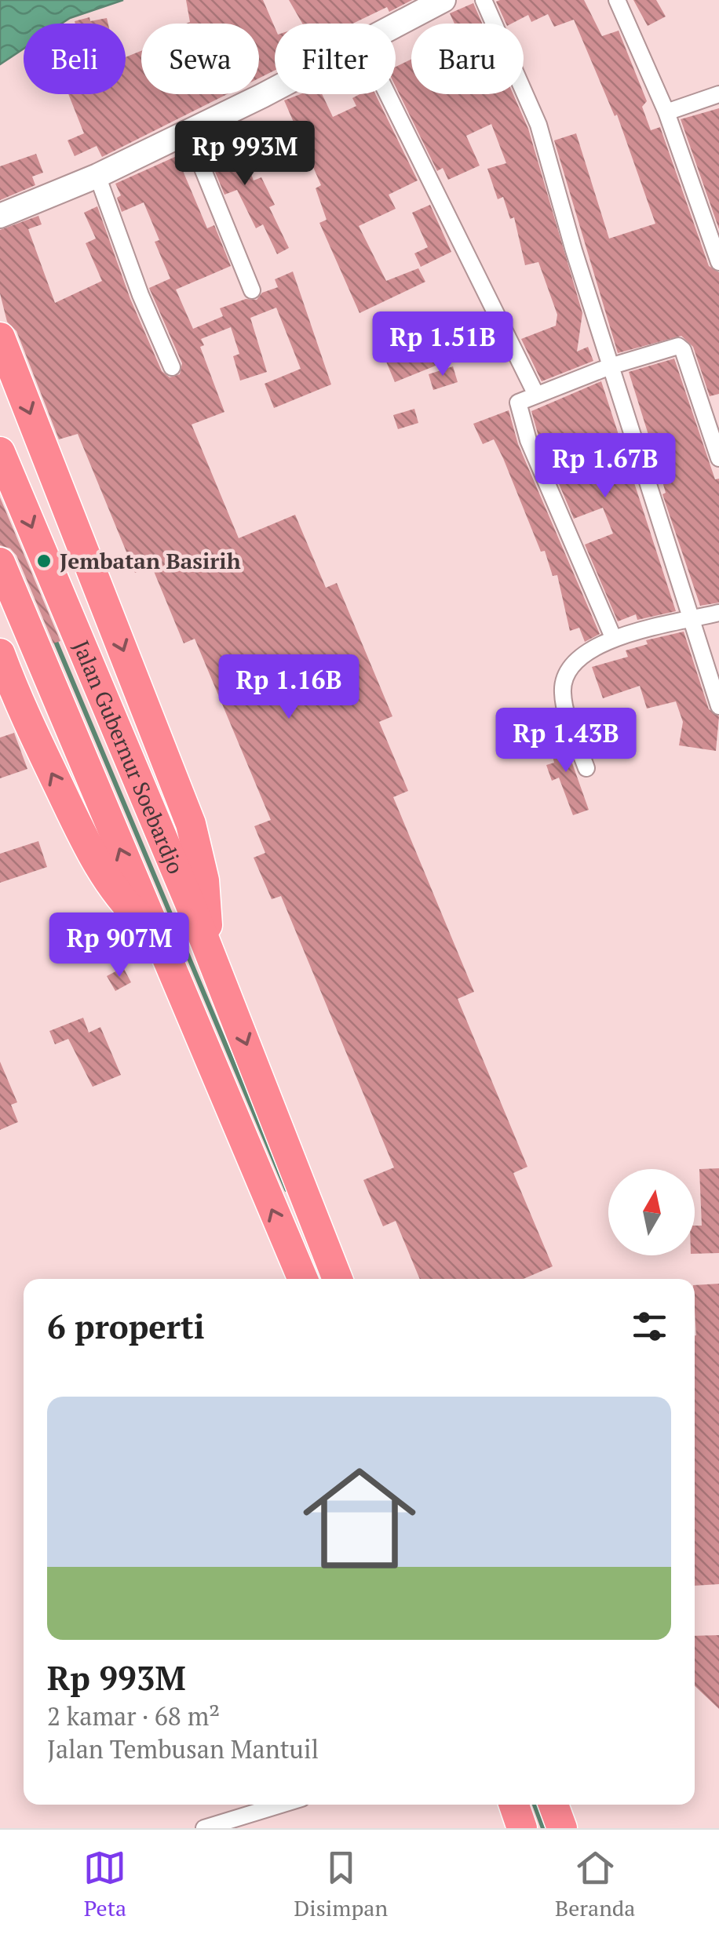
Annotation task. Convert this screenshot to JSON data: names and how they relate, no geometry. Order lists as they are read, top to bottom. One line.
{"streets":{"highway":["Jalan Gubernur Soebardjo"]},"places":["Jembatan Basirih"],"north":"top","page":{"chip":["Beli","Sewa","Filter","Baru"],"price":["Rp 993M","Rp 1.51B","Rp 1.67B","Rp 1.16B","Rp 1.43B","Rp 907M"],"heading":"6 properti","list":[{"name":"Rp 993M","note":"2 kamar · 68 m² · Jalan Tembusan Mantuil"}],"tabs":["Peta","Disimpan","Beranda"]}}
